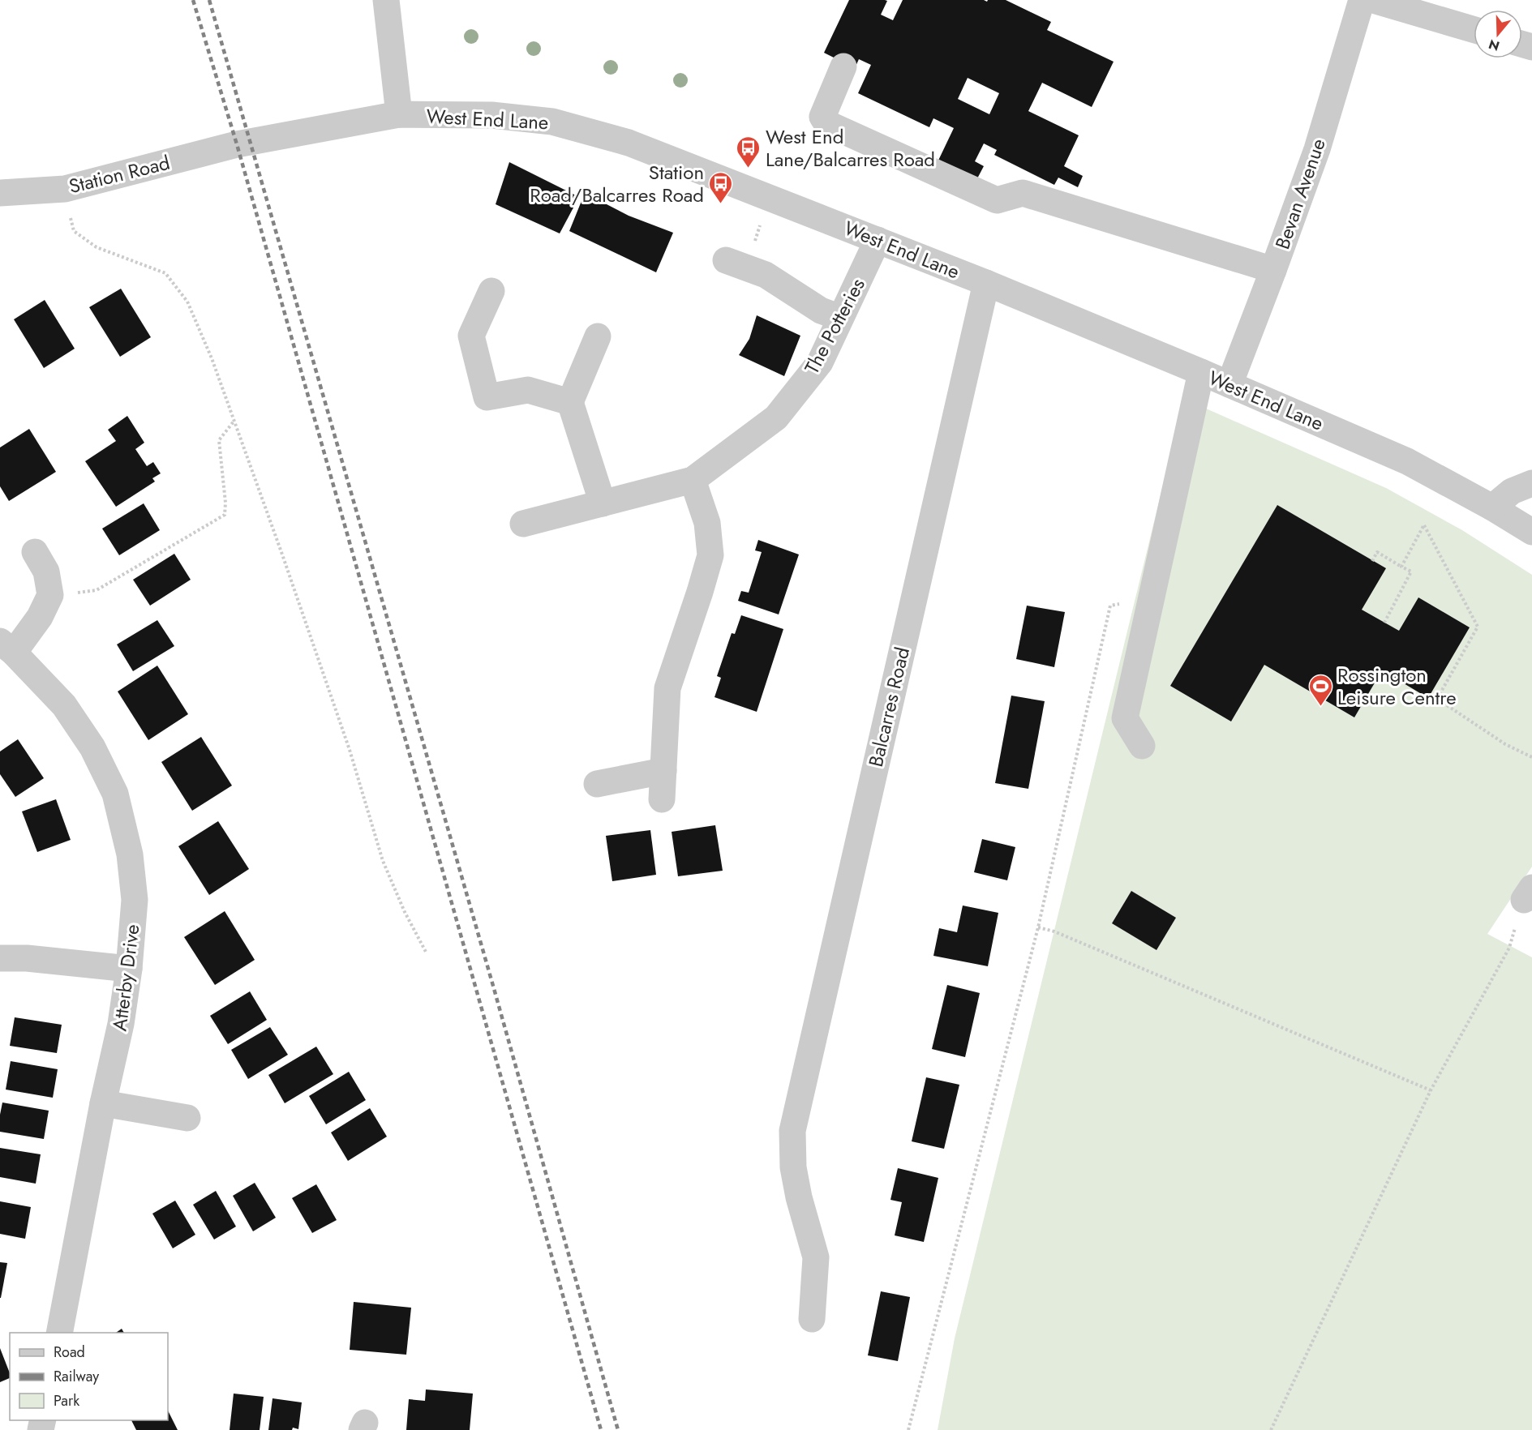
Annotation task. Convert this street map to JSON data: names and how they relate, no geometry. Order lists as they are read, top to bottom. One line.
{"streets":{"street":["West End Lane","Station Road","Bevan Avenue","The Potteries","Balcarres Road","Atterby Drive"]},"crossings":[["West End Lane","Station Road"],["West End Lane","Bevan Avenue"],["West End Lane","The Potteries"],["West End Lane","Balcarres Road"]],"places":{"bus stop":["West End Lane/Balcarres Road","Station Road/Balcarres Road"],"sports":["Rossington Leisure Centre"]},"legend":["Road","Railway","Park"],"north":"bottom"}
